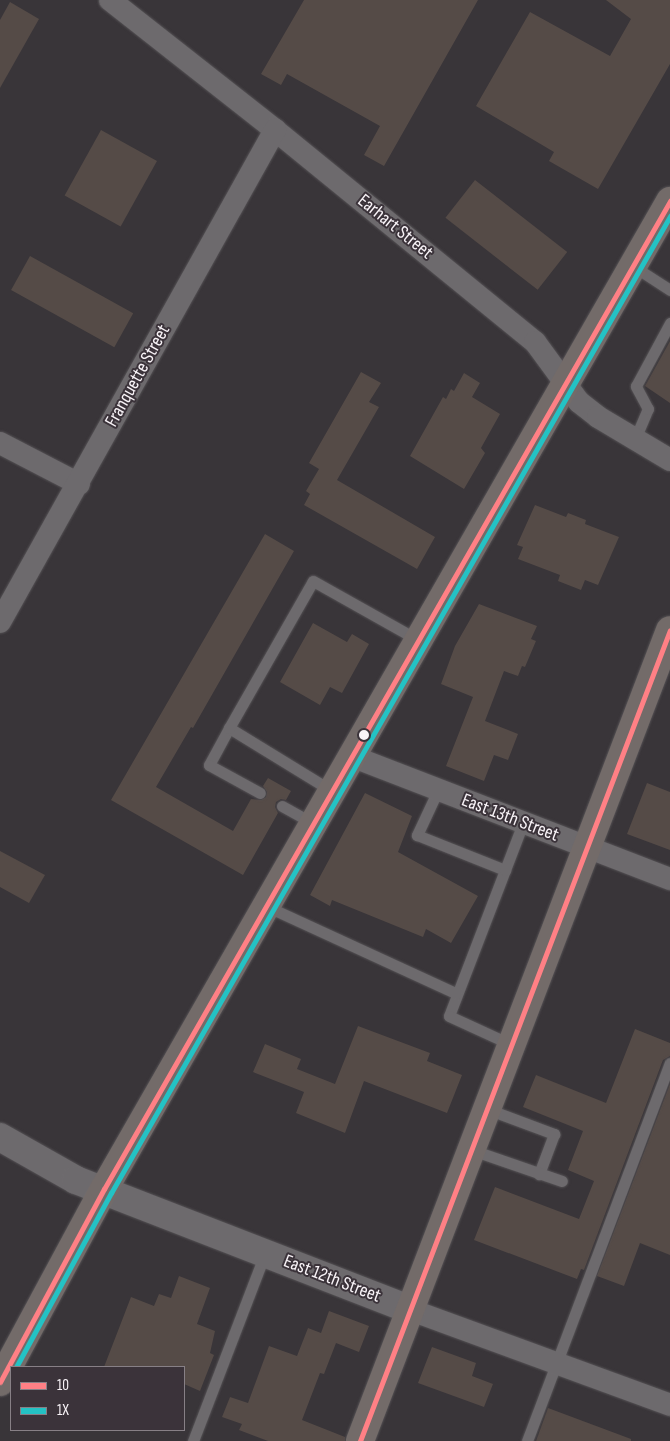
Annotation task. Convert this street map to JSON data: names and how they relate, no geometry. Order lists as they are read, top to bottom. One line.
{"streets":{"street":["Earhart Street","Franquette Street","East 13th Street","East 12th Street"]},"crossings":[["Earhart Street","Franquette Street"]],"lines":["transit line 10","transit line 1X"],"legend":["10","1X"]}
